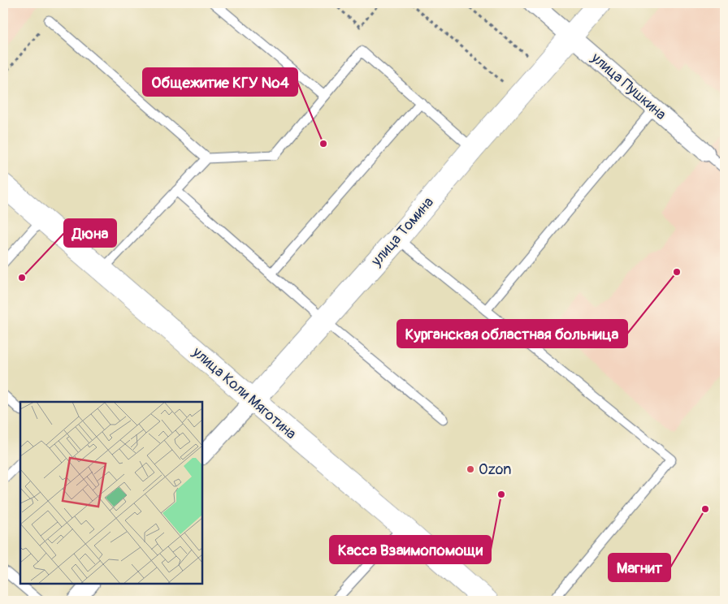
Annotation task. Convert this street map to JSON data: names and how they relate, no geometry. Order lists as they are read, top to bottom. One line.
{"streets":{"main road":["улица Томина","улица Коли Мяготина"],"street":["улица Пушкина"]},"crossings":[["улица Пушкина","улица Томина"],["улица Томина","улица Коли Мяготина"]],"places":["Общежитие КГУ №4","Курганская областная больница","Дюна","Ozon","Касса Взаимопомощи","Магнит"]}
